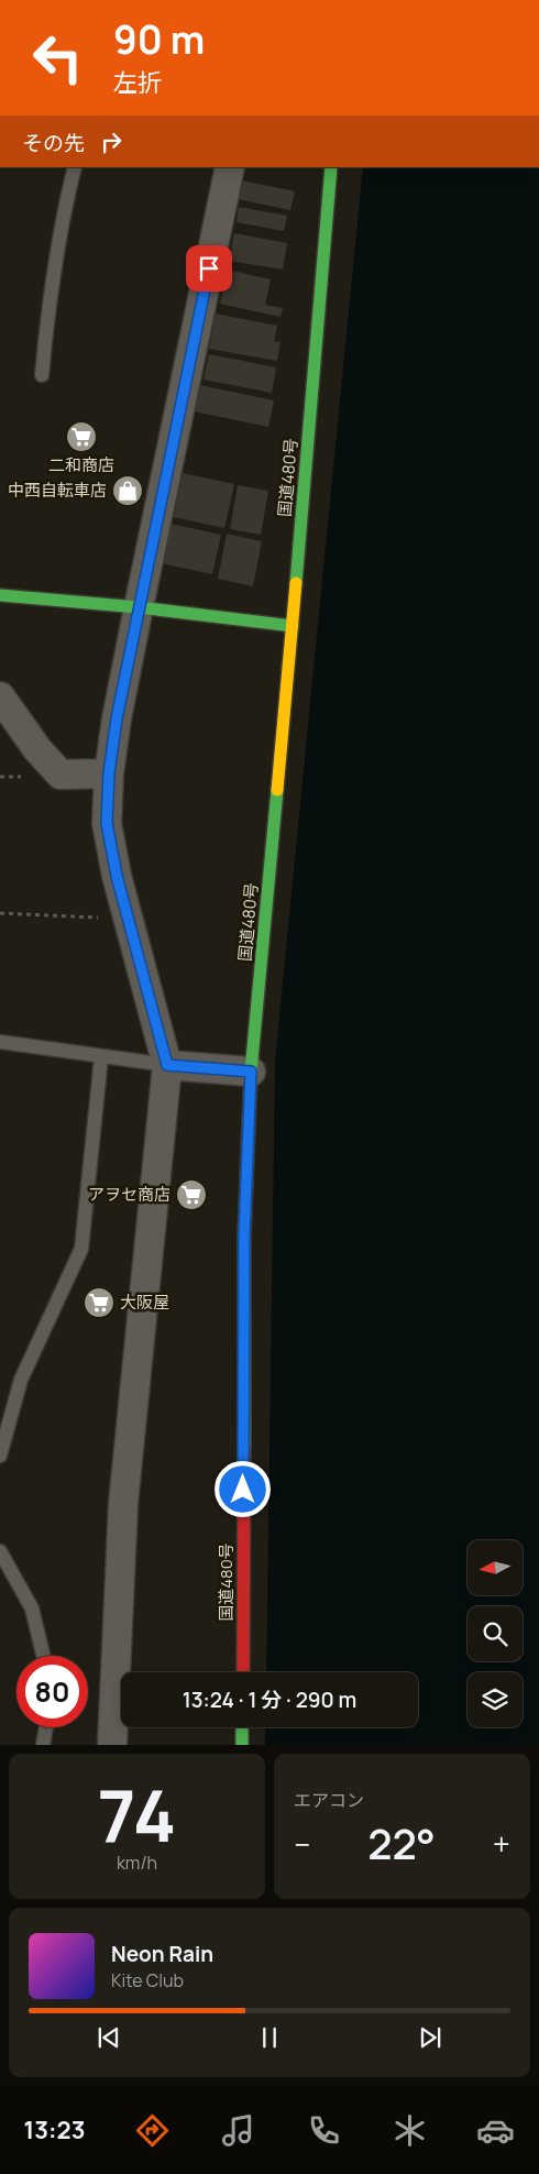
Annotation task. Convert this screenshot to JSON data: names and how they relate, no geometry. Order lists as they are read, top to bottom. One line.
{"streets":{"main road":["国道480号"]},"places":{"supermarket":["二和商店","アヲセ商店","大阪屋"],"shop":["中西自転車店"]},"north":"left","page":{"turn":["90 m","左折"],"then":"その先","limit":"80","trip":"13:24 · 1 分 · 290 m","tile":[["74","km/h"],"エアコン"],"heat":["−","22°","+"],"song":["Neon Rain","Kite Club"],"tabs":"13:23"}}
